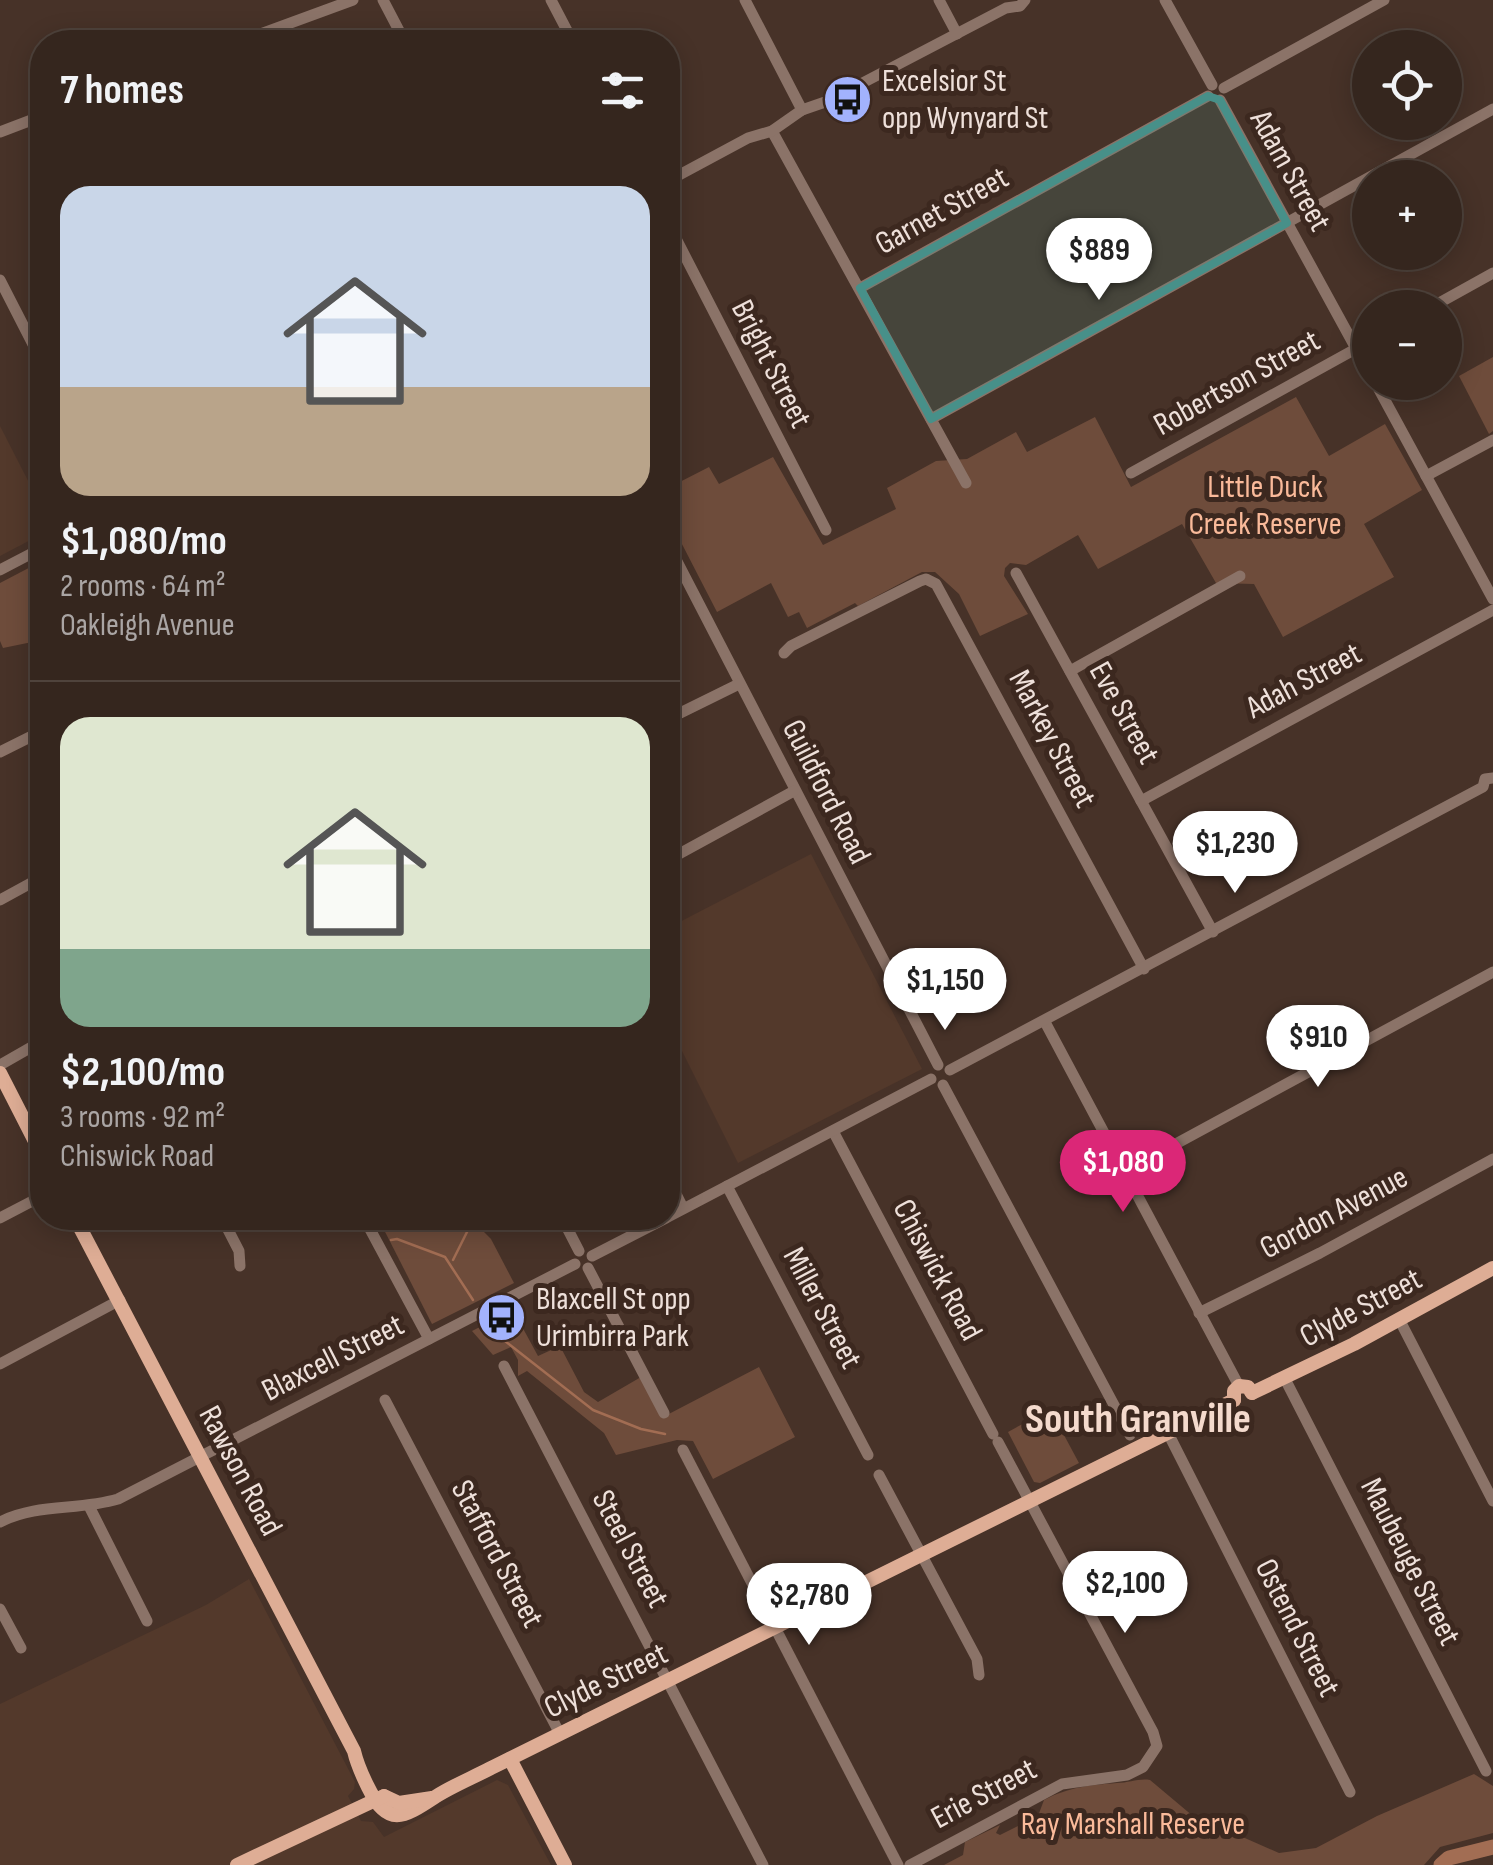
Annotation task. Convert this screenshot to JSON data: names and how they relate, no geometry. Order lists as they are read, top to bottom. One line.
{"streets":{"main road":["Clyde Street","Rawson Road"],"street":["Adam Street","Garnet Street","Bright Street","Robertson Street","Adah Street","Eve Street","Markey Street","Guildford Road","Gordon Avenue","Chiswick Road","Miller Street","Blaxcell Street","Steel Street","Stafford Street","Maubeuge Street","Ostend Street","Erie Street"]},"crossings":[["Adam Street","Garnet Street"],["Adah Street","Eve Street"],["Chiswick Road","Clyde Street"],["Chiswick Road","Erie Street"],["Clyde Street","Rawson Road"],["Clyde Street","Steel Street"],["Clyde Street","Stafford Street"],["Clyde Street","Maubeuge Street"],["Clyde Street","Ostend Street"],["Blaxcell Street","Rawson Road"]],"districts":["South Granville"],"parks":["Little Duck Creek Reserve","Ray Marshall Reserve"],"places":{"bus stop":["Excelsior St opp Wynyard St","Blaxcell St opp Urimbirra Park"]},"page":{"map_buttons":["+","−"],"heading":"7 homes","list":[{"name":"$1,080/mo","note":"2 rooms · 64 m² · Oakleigh Avenue"},{"name":"$2,100/mo","note":"3 rooms · 92 m² · Chiswick Road"}],"price":["$889","$1,230","$1,150","$910","$1,080","$2,100","$2,780"]}}
